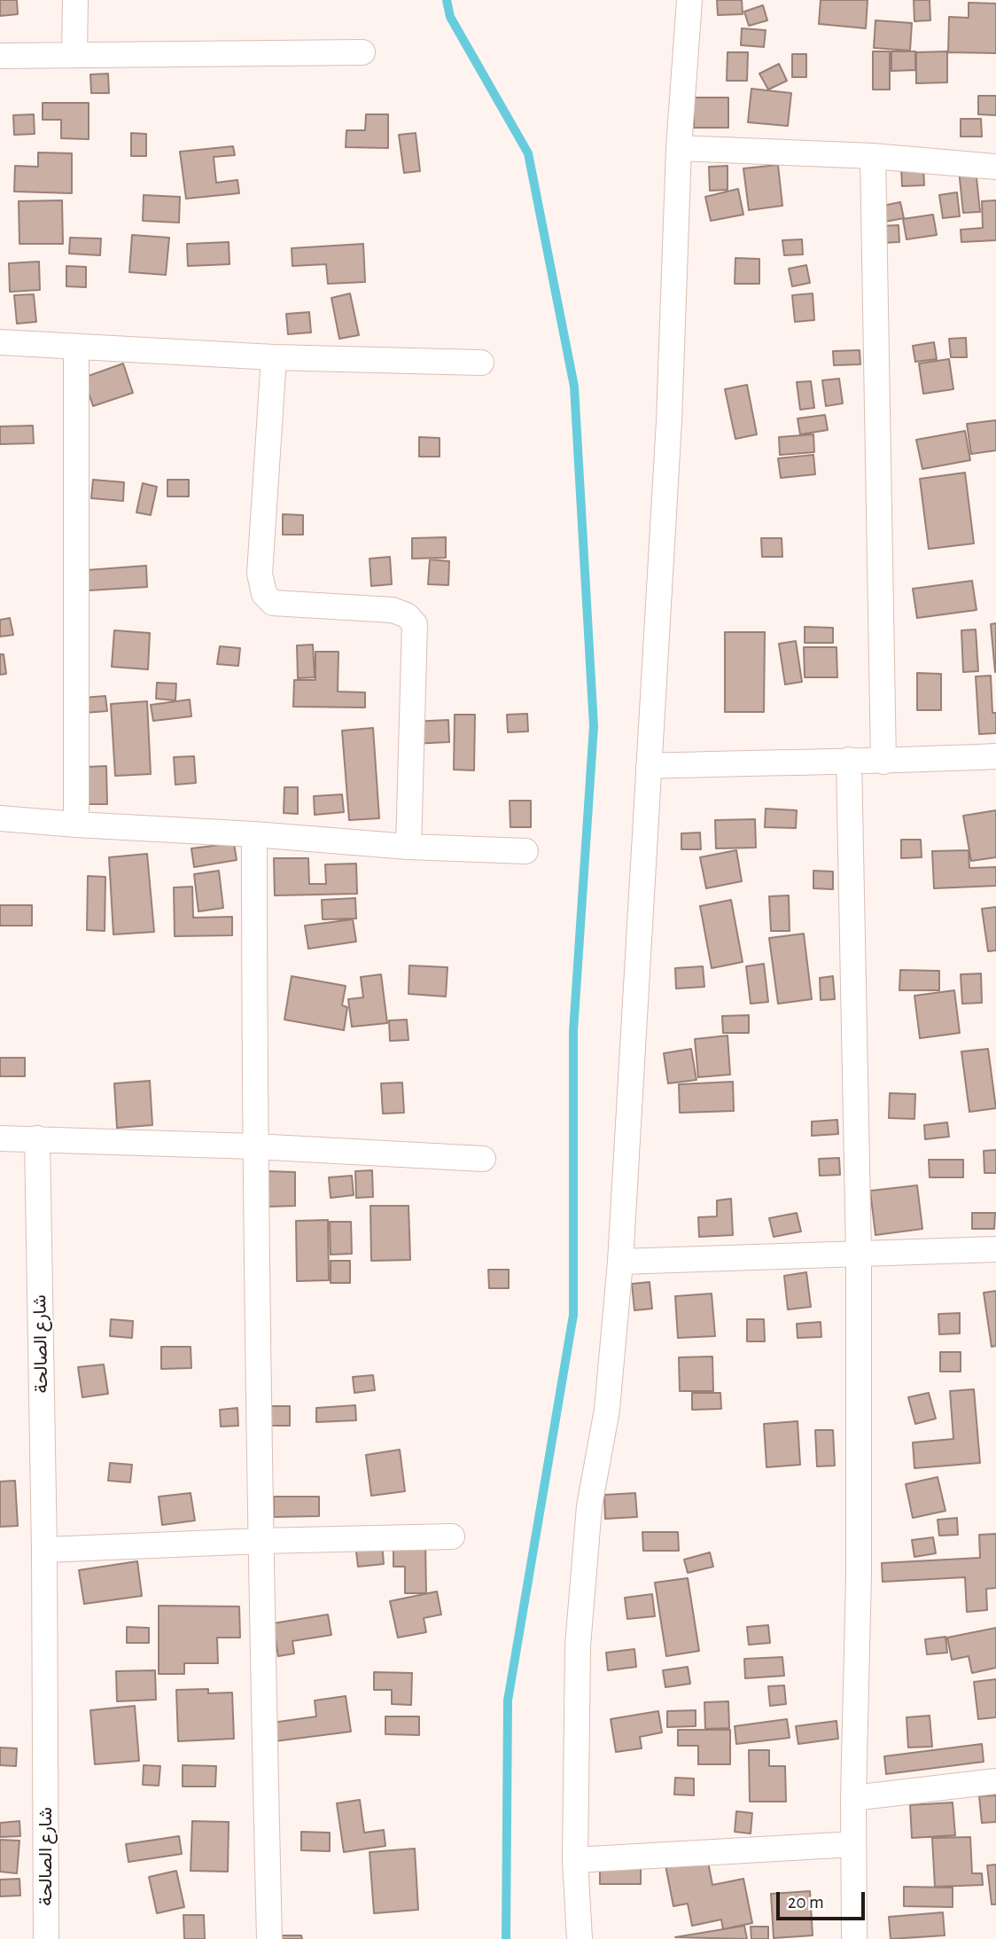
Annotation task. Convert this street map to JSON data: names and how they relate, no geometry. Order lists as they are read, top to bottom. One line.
{"streets":{"street":["شارع الصالحة"]},"scale_bar":"20 m"}
